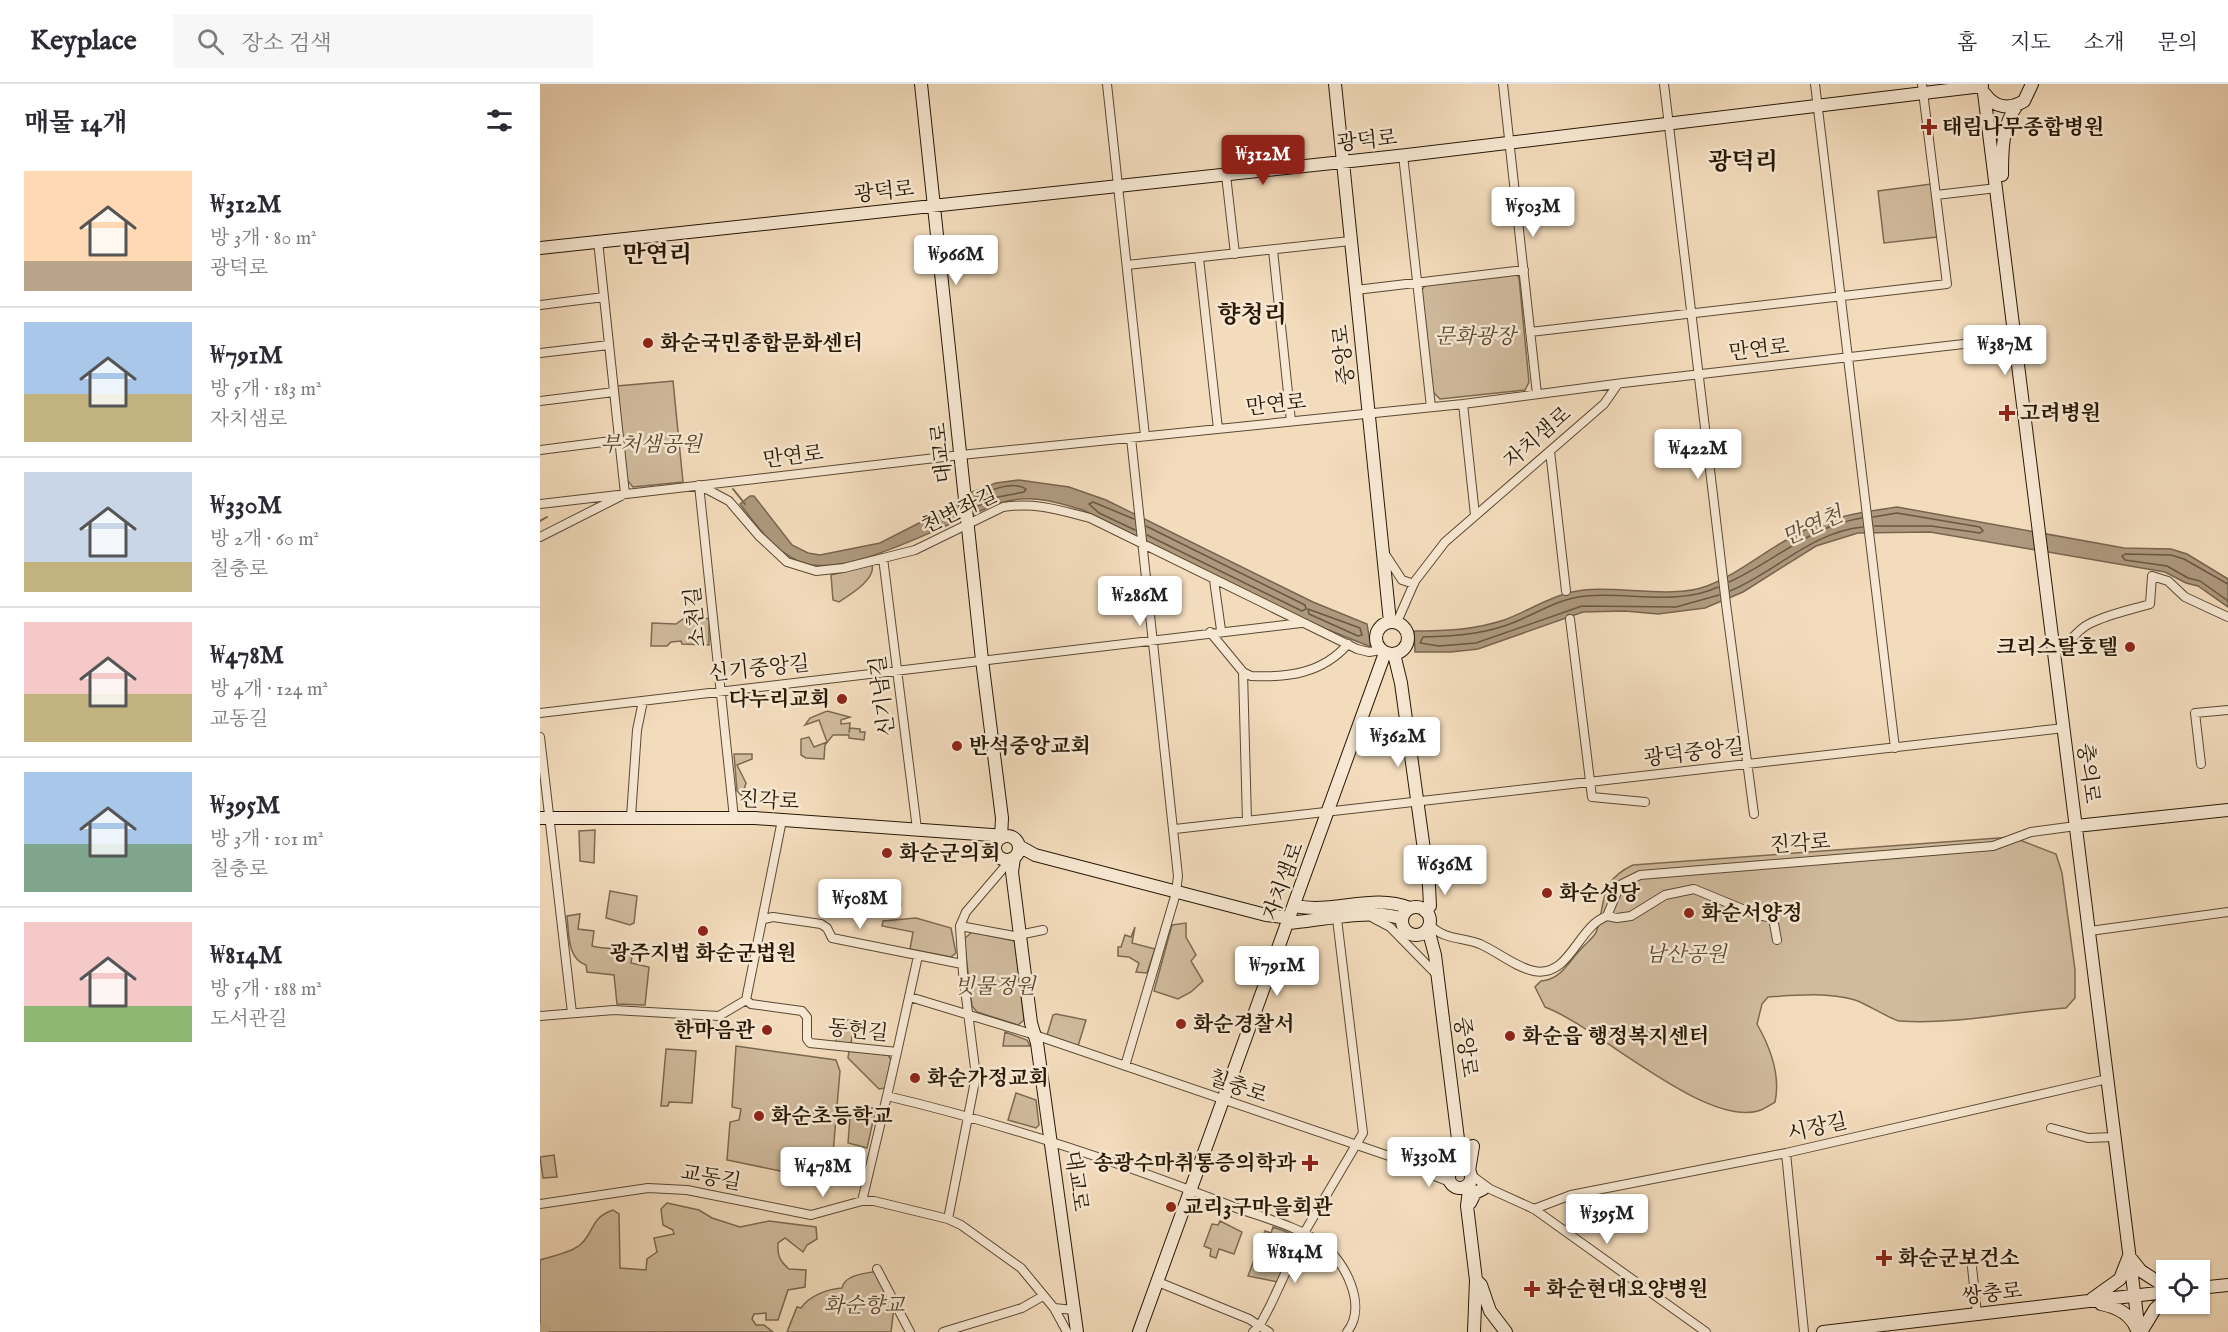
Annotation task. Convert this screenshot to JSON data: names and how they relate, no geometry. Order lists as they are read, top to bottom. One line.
{"streets":{"street":["광덕로","만연로","중앙로","자치샘로","대교로","천변좌길","소천길","신기중앙길","신기남길","광덕중앙길","충의로","진각로","동헌길","칠충로","시장길","교동길","쌍충로"]},"crossings":[["광덕로","중앙로"],["광덕로","대교로"],["광덕로","충의로"],["만연로","중앙로"],["만연로","자치샘로"],["만연로","대교로"],["만연로","천변좌길"],["만연로","소천길"],["만연로","충의로"],["중앙로","자치샘로"],["중앙로","천변좌길"],["중앙로","진각로"],["중앙로","칠충로"],["자치샘로","천변좌길"],["자치샘로","광덕중앙길"],["자치샘로","칠충로"],["대교로","천변좌길"],["대교로","신기중앙길"],["대교로","칠충로"],["천변좌길","소천길"],["천변좌길","신기중앙길"],["천변좌길","신기남길"],["소천길","신기중앙길"],["소천길","진각로"],["신기중앙길","신기남길"],["신기남길","진각로"],["광덕중앙길","충의로"],["충의로","진각로"],["충의로","시장길"],["충의로","쌍충로"],["동헌길","교동길"]],"districts":["광덕리","만연리","향청리"],"water":["만연천"],"parks":["문화광장","부처샘공원","남산공원","빗물정원","화순향교"],"places":{"health":["태림나무종합병원","고려병원","송광수마취통증의학과","화순군보건소","화순현대요양병원"],"other":["화순국민종합문화센터","크리스탈호텔","다누리교회","반석중앙교회","화순군의회","화순성당","화순서양정","광주지법 화순군법원","화순경찰서","한마음관","화순읍 행정복지센터","화순가정교회","화순초등학교","교리3구마을회관"]},"page":{"header":"Keyplace","search":"장소 검색","nav":["홈","지도","소개","문의"],"heading":"매물 14개","price":["₩312M","₩503M","₩966M","₩387M","₩422M","₩286M","₩362M","₩636M","₩508M","₩791M","₩330M","₩478M","₩395M","₩814M"],"list":[{"name":"₩312M","note":"방 3개 · 80 m² · 광덕로"},{"name":"₩791M","note":"방 5개 · 183 m² · 자치샘로"},{"name":"₩330M","note":"방 2개 · 60 m² · 칠충로"},{"name":"₩478M","note":"방 4개 · 124 m² · 교동길"},{"name":"₩395M","note":"방 3개 · 101 m² · 칠충로"},{"name":"₩814M","note":"방 5개 · 188 m² · 도서관길"}]}}
